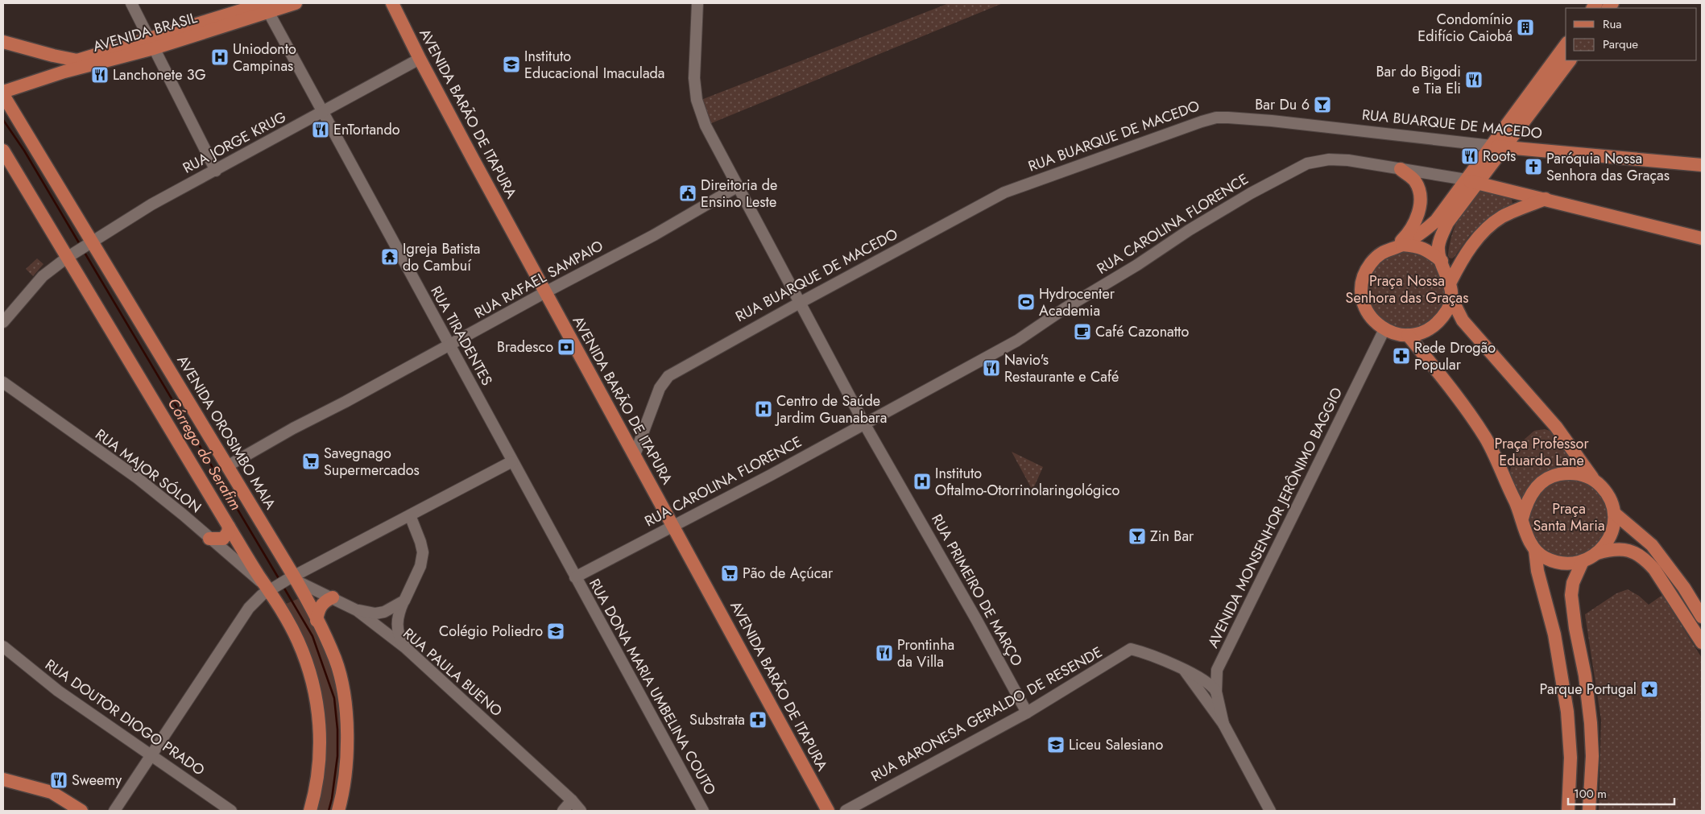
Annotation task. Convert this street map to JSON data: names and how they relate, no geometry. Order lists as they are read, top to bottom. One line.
{"streets":{"main road":["AVENIDA BRASIL","AVENIDA BARÃO DE ITAPURA","RUA BUARQUE DE MACEDO","RUA JORGE KRUG","RUA CAROLINA FLORENCE","RUA RAFAEL SAMPAIO","RUA TIRADENTES","AVENIDA OROSIMBO MAIA","RUA MAJOR SÓLON","AVENIDA MONSENHOR JERÔNIMO BAGGIO","RUA PRIMEIRO DE MARÇO","RUA PAULA BUENO","RUA DONA MARIA UMBELINA COUTO","RUA BARONESA GERALDO DE RESENDE","RUA DOUTOR DIOGO PRADO"]},"crossings":[["AVENIDA BRASIL","RUA TIRADENTES"],["AVENIDA BARÃO DE ITAPURA","RUA BUARQUE DE MACEDO"],["AVENIDA BARÃO DE ITAPURA","RUA JORGE KRUG"],["AVENIDA BARÃO DE ITAPURA","RUA CAROLINA FLORENCE"],["AVENIDA BARÃO DE ITAPURA","RUA RAFAEL SAMPAIO"],["RUA BUARQUE DE MACEDO","RUA PRIMEIRO DE MARÇO"],["RUA JORGE KRUG","RUA TIRADENTES"],["RUA JORGE KRUG","AVENIDA OROSIMBO MAIA"],["RUA CAROLINA FLORENCE","RUA TIRADENTES"],["RUA CAROLINA FLORENCE","RUA PRIMEIRO DE MARÇO"],["RUA CAROLINA FLORENCE","RUA DONA MARIA UMBELINA COUTO"],["RUA RAFAEL SAMPAIO","RUA TIRADENTES"],["RUA RAFAEL SAMPAIO","AVENIDA OROSIMBO MAIA"],["RUA RAFAEL SAMPAIO","RUA PRIMEIRO DE MARÇO"],["RUA TIRADENTES","RUA DONA MARIA UMBELINA COUTO"],["AVENIDA OROSIMBO MAIA","RUA PAULA BUENO"],["RUA PRIMEIRO DE MARÇO","RUA BARONESA GERALDO DE RESENDE"]],"water":["Córrego do Serafim"],"parks":["Praça Nossa Senhora das Graças","Praça Professor Eduardo Lane","Praça Santa Maria"],"places":{"building":["Condomínio Edifício Caiobá"],"hospital":["Uniodonto Campinas","Centro de Saúde Jardim Guanabara","Instituto Oftalmo-Otorrinolaringológico"],"school or university":["Instituto Educacional Imaculada","Colégio Poliedro","Liceu Salesiano"],"restaurant":["Lanchonete 3G","Bar do Bigodi e Tia Eli","EnTortando","Roots","Navio's Restaurante e Café","Prontinha da Villa","Sweemy"],"bar":["Bar Du 6","Zin Bar"],"church":["Paróquia Nossa Senhora das Graças"],"public building":["Direitoria de Ensino Leste"],"temple":["Igreja Batista do Cambuí"],"sports":["Hydrocenter Academia"],"cafe":["Café Cazonatto"],"bank":["Bradesco"],"pharmacy":["Rede Drogão Popular","Substrata"],"supermarket":["Savegnago Supermercados","Pão de Açúcar"],"place":["Parque Portugal"]},"legend":["Rua","Parque"],"scale_bar":"100 m"}
